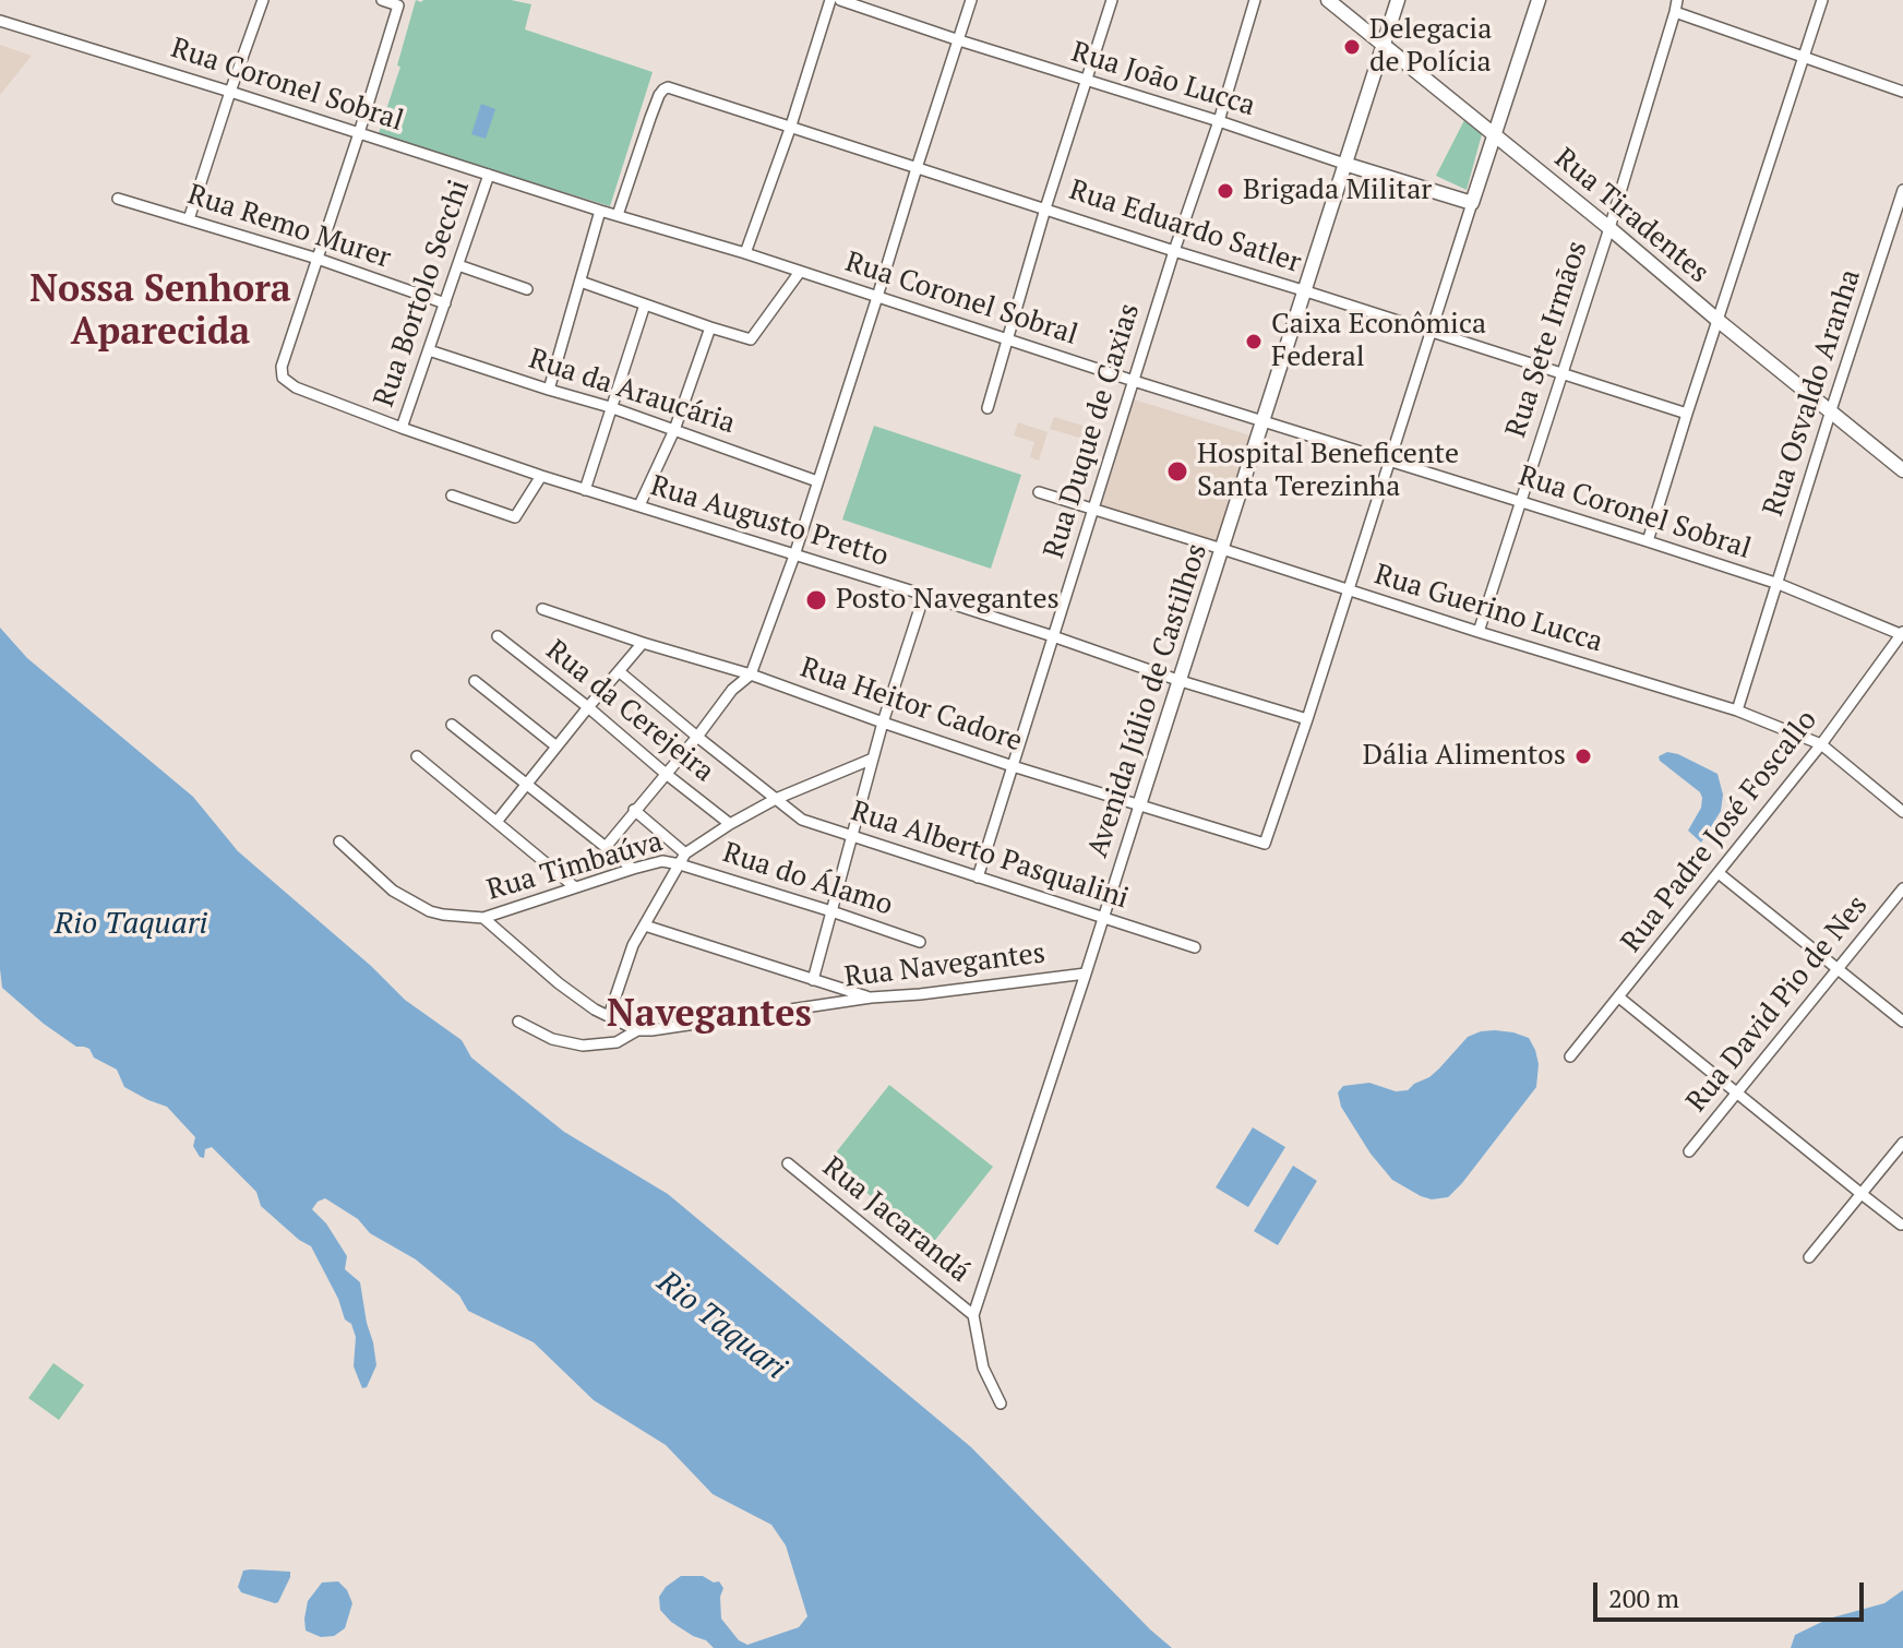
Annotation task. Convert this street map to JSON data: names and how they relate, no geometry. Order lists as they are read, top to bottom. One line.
{"streets":{"street":["Rua João Lucca","Rua Coronel Sobral","Rua Tiradentes","Rua Remo Murer","Rua Eduardo Satler","Rua Bortolo Secchi","Rua Sete Irmãos","Rua da Araucária","Rua Osvaldo Aranha","Rua Duque de Caxias","Rua Augusto Pretto","Rua Guerino Lucca","Avenida Júlio de Castilhos","Rua Heitor Cadore","Rua da Cerejeira","Rua Padre José Foscallo","Rua Alberto Pasqualini","Rua Timbaúva","Rua do Álamo","Rua Navegantes","Rua David Pio de Nes","Rua Jacarandá"]},"crossings":[["Rua João Lucca","Rua Duque de Caxias"],["Rua João Lucca","Avenida Júlio de Castilhos"],["Rua Coronel Sobral","Rua Eduardo Satler"],["Rua Coronel Sobral","Rua Bortolo Secchi"],["Rua Coronel Sobral","Rua Sete Irmãos"],["Rua Coronel Sobral","Rua Osvaldo Aranha"],["Rua Coronel Sobral","Rua Duque de Caxias"],["Rua Coronel Sobral","Avenida Júlio de Castilhos"],["Rua Coronel Sobral","Rua Padre José Foscallo"],["Rua Tiradentes","Rua Sete Irmãos"],["Rua Tiradentes","Rua Osvaldo Aranha"],["Rua Tiradentes","Avenida Júlio de Castilhos"],["Rua Remo Murer","Rua Bortolo Secchi"],["Rua Remo Murer","Rua Augusto Pretto"],["Rua Eduardo Satler","Rua Sete Irmãos"],["Rua Eduardo Satler","Rua Duque de Caxias"],["Rua Eduardo Satler","Avenida Júlio de Castilhos"],["Rua Bortolo Secchi","Rua da Araucária"],["Rua Bortolo Secchi","Rua Augusto Pretto"],["Rua Sete Irmãos","Rua Guerino Lucca"],["Rua Osvaldo Aranha","Rua Guerino Lucca"],["Rua Duque de Caxias","Rua Augusto Pretto"],["Rua Duque de Caxias","Rua Guerino Lucca"],["Rua Duque de Caxias","Rua Heitor Cadore"],["Rua Duque de Caxias","Rua Alberto Pasqualini"],["Rua Augusto Pretto","Avenida Júlio de Castilhos"],["Rua Augusto Pretto","Rua Heitor Cadore"],["Rua Guerino Lucca","Avenida Júlio de Castilhos"],["Rua Guerino Lucca","Rua Padre José Foscallo"],["Avenida Júlio de Castilhos","Rua Heitor Cadore"],["Avenida Júlio de Castilhos","Rua Alberto Pasqualini"],["Avenida Júlio de Castilhos","Rua Navegantes"],["Avenida Júlio de Castilhos","Rua Jacarandá"],["Rua da Cerejeira","Rua Timbaúva"],["Rua Alberto Pasqualini","Rua Timbaúva"],["Rua Timbaúva","Rua do Álamo"]],"districts":["Nossa Senhora Aparecida","Navegantes"],"water":["Rio Taquari"],"places":["Delegacia de Polícia","Brigada Militar","Caixa Econômica Federal","Hospital Beneficente Santa Terezinha","Posto Navegantes","Dália Alimentos"],"scale_bar":"200 m"}
